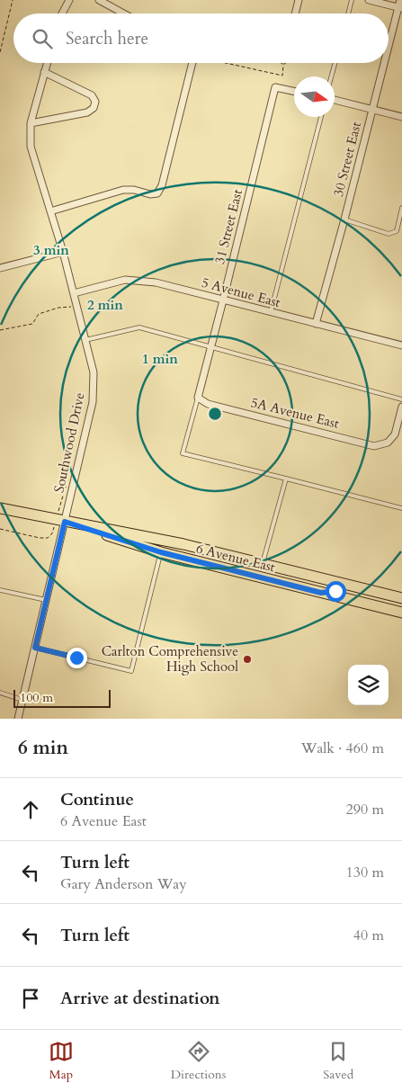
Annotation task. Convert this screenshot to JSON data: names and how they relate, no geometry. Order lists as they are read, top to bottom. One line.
{"streets":{"main road":["6 Avenue East"],"street":["30 Street East","31 Street East","5 Avenue East","5A Avenue East","Southwood Drive"]},"crossings":[["30 Street East","5 Avenue East"],["31 Street East","5 Avenue East"],["31 Street East","5A Avenue East"],["5 Avenue East","Southwood Drive"],["Southwood Drive","6 Avenue East"]],"places":["Carlton Comprehensive High School"],"scale_bar":"100 m","north":"right","page":{"search":"Search here","scale":"100 m","heading":["6 min","Walk · 460 m"],"list":[["Continue","6 Avenue East","290 m"],["Turn left","Gary Anderson Way","130 m"],["Turn left","40 m"],"Arrive at destination"],"nav":["Map","Directions","Saved"]},"rings":["3 min","2 min","1 min"]}
